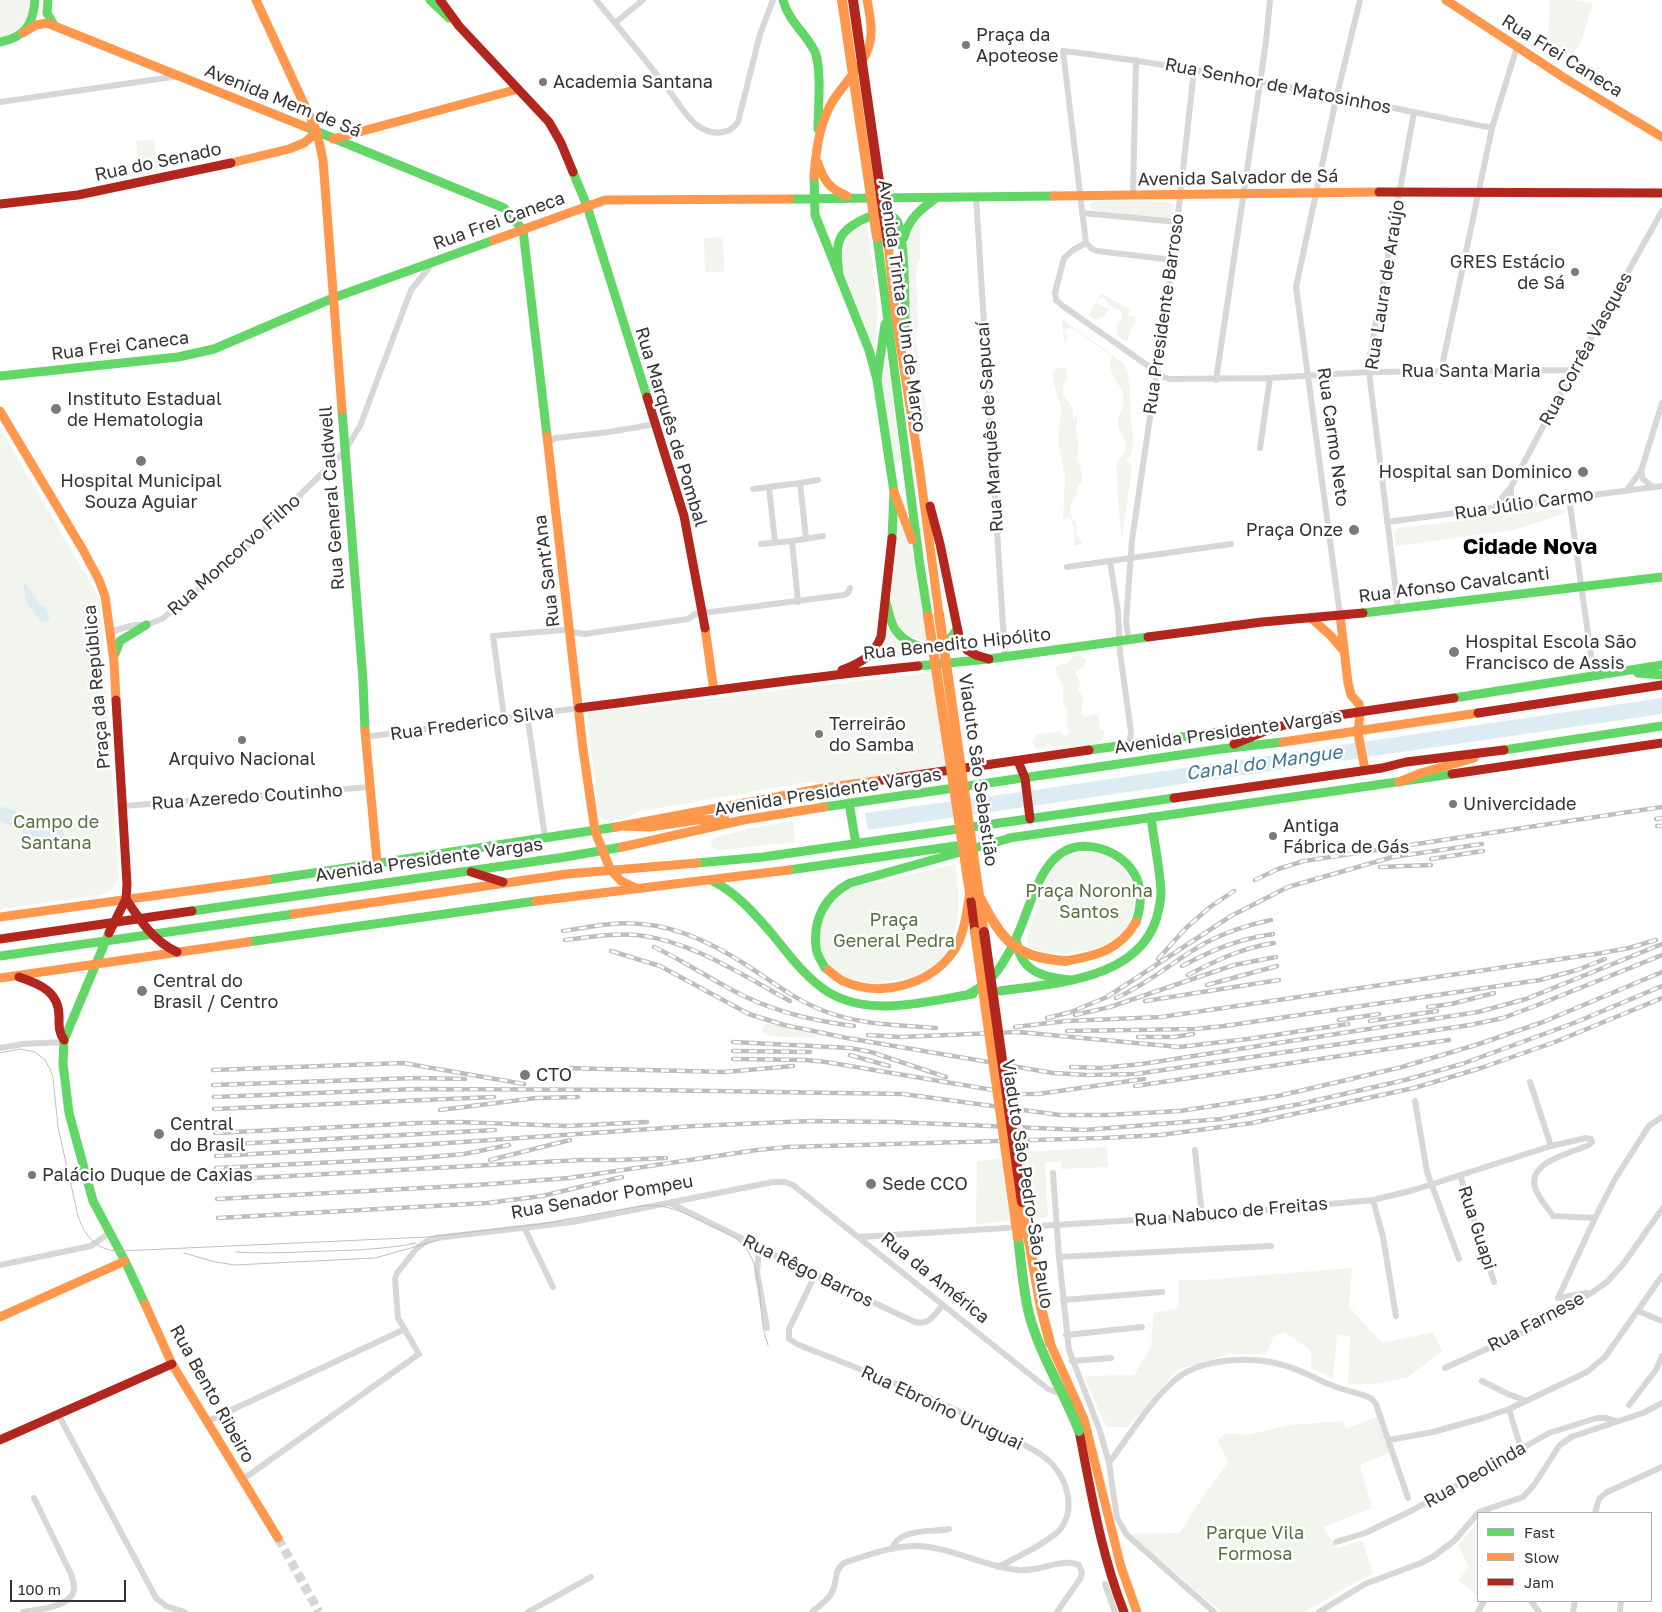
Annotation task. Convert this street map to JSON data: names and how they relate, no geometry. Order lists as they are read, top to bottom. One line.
{"streets":{"main road":["Rua Frei Caneca","Avenida Mem de Sá","Rua do Senado","Avenida Salvador de Sá","Avenida Trinta e Um de Março","Rua Marquês de Pombal","Rua Carmo Neto","Rua General Caldwell","Rua Sant'Ana","Rua Afonso Cavalcanti","Rua Benedito Hipólito","Praça da República","Avenida Presidente Vargas","Viaduto São Sebastião","Viaduto São Pedro-São Paulo","Rua Bento Ribeiro"],"street":["Rua Senhor de Matosinhos","Rua Laura de Araújo","Rua Presidente Barroso","Rua Corrêa Vasques","Rua Santa Maria","Rua Marquês de Sapucaí","Rua Júlio Carmo","Rua Moncorvo Filho","Rua Frederico Silva","Rua Azeredo Coutinho","Rua Senador Pompeu","Rua Nabuco de Freitas","Rua Guapi","Rua Rêgo Barros","Rua da América","Rua Farnese","Rua Ebroíno Uruguai","Rua Deolinda"]},"crossings":[["Rua Frei Caneca","Avenida Mem de Sá"],["Rua Frei Caneca","Avenida Salvador de Sá"],["Rua Frei Caneca","Avenida Trinta e Um de Março"],["Rua Frei Caneca","Rua Marquês de Pombal"],["Rua Frei Caneca","Rua General Caldwell"],["Rua Frei Caneca","Rua Moncorvo Filho"],["Rua Frei Caneca","Rua Sant'Ana"],["Rua Senhor de Matosinhos","Avenida Salvador de Sá"],["Rua Senhor de Matosinhos","Rua Laura de Araújo"],["Rua Senhor de Matosinhos","Rua Presidente Barroso"],["Rua Senhor de Matosinhos","Rua Carmo Neto"],["Avenida Mem de Sá","Rua do Senado"],["Avenida Mem de Sá","Rua General Caldwell"],["Avenida Mem de Sá","Rua Sant'Ana"],["Rua do Senado","Rua General Caldwell"],["Avenida Salvador de Sá","Rua Laura de Araújo"],["Avenida Salvador de Sá","Avenida Trinta e Um de Março"],["Avenida Salvador de Sá","Rua Presidente Barroso"],["Avenida Salvador de Sá","Rua Marquês de Sapucaí"],["Avenida Salvador de Sá","Rua Carmo Neto"],["Rua Laura de Araújo","Rua Santa Maria"],["Rua Laura de Araújo","Rua Júlio Carmo"],["Rua Laura de Araújo","Rua Afonso Cavalcanti"],["Avenida Trinta e Um de Março","Rua Benedito Hipólito"],["Avenida Trinta e Um de Março","Viaduto São Sebastião"],["Rua Presidente Barroso","Rua Santa Maria"],["Rua Presidente Barroso","Rua Benedito Hipólito"],["Rua Corrêa Vasques","Rua Santa Maria"],["Rua Corrêa Vasques","Rua Júlio Carmo"],["Rua Santa Maria","Rua Carmo Neto"],["Rua Marquês de Pombal","Rua Benedito Hipólito"],["Rua Marquês de Sapucaí","Rua Benedito Hipólito"],["Rua Carmo Neto","Rua Afonso Cavalcanti"],["Rua Carmo Neto","Rua Benedito Hipólito"],["Rua Carmo Neto","Avenida Presidente Vargas"],["Rua General Caldwell","Rua Moncorvo Filho"],["Rua General Caldwell","Rua Frederico Silva"],["Rua General Caldwell","Avenida Presidente Vargas"],["Rua General Caldwell","Rua Azeredo Coutinho"],["Rua Moncorvo Filho","Praça da República"],["Rua Sant'Ana","Rua Benedito Hipólito"],["Rua Sant'Ana","Rua Frederico Silva"],["Rua Sant'Ana","Avenida Presidente Vargas"],["Rua Afonso Cavalcanti","Rua Benedito Hipólito"],["Rua Benedito Hipólito","Rua Frederico Silva"],["Praça da República","Avenida Presidente Vargas"],["Praça da República","Rua Azeredo Coutinho"],["Viaduto São Sebastião","Viaduto São Pedro-São Paulo"],["Viaduto São Pedro-São Paulo","Rua da América"],["Rua Senador Pompeu","Rua Rêgo Barros"],["Rua Senador Pompeu","Rua da América"],["Rua Nabuco de Freitas","Rua Guapi"],["Rua Nabuco de Freitas","Rua da América"],["Rua Nabuco de Freitas","Rua Farnese"],["Rua Rêgo Barros","Rua da América"],["Rua Rêgo Barros","Rua Ebroíno Uruguai"]],"districts":["Cidade Nova"],"water":["Canal do Mangue"],"parks":["Campo de Santana","Praça Noronha Santos","Praça General Pedra","Parque Vila Formosa"],"places":["Praça da Apoteose","Academia Santana","GRES Estácio de Sá","Instituto Estadual de Hematologia","Hospital Municipal Souza Aguiar","Hospital san Dominico","Praça Onze","Hospital Escola São Francisco de Assis","Terreirão do Samba","Arquivo Nacional","Univercidade","Antiga Fábrica de Gás","Central do Brasil / Centro","CTO","Central do Brasil","Palácio Duque de Caxias","Sede CCO"],"legend":["Fast","Slow","Jam"],"scale_bar":"100 m"}
